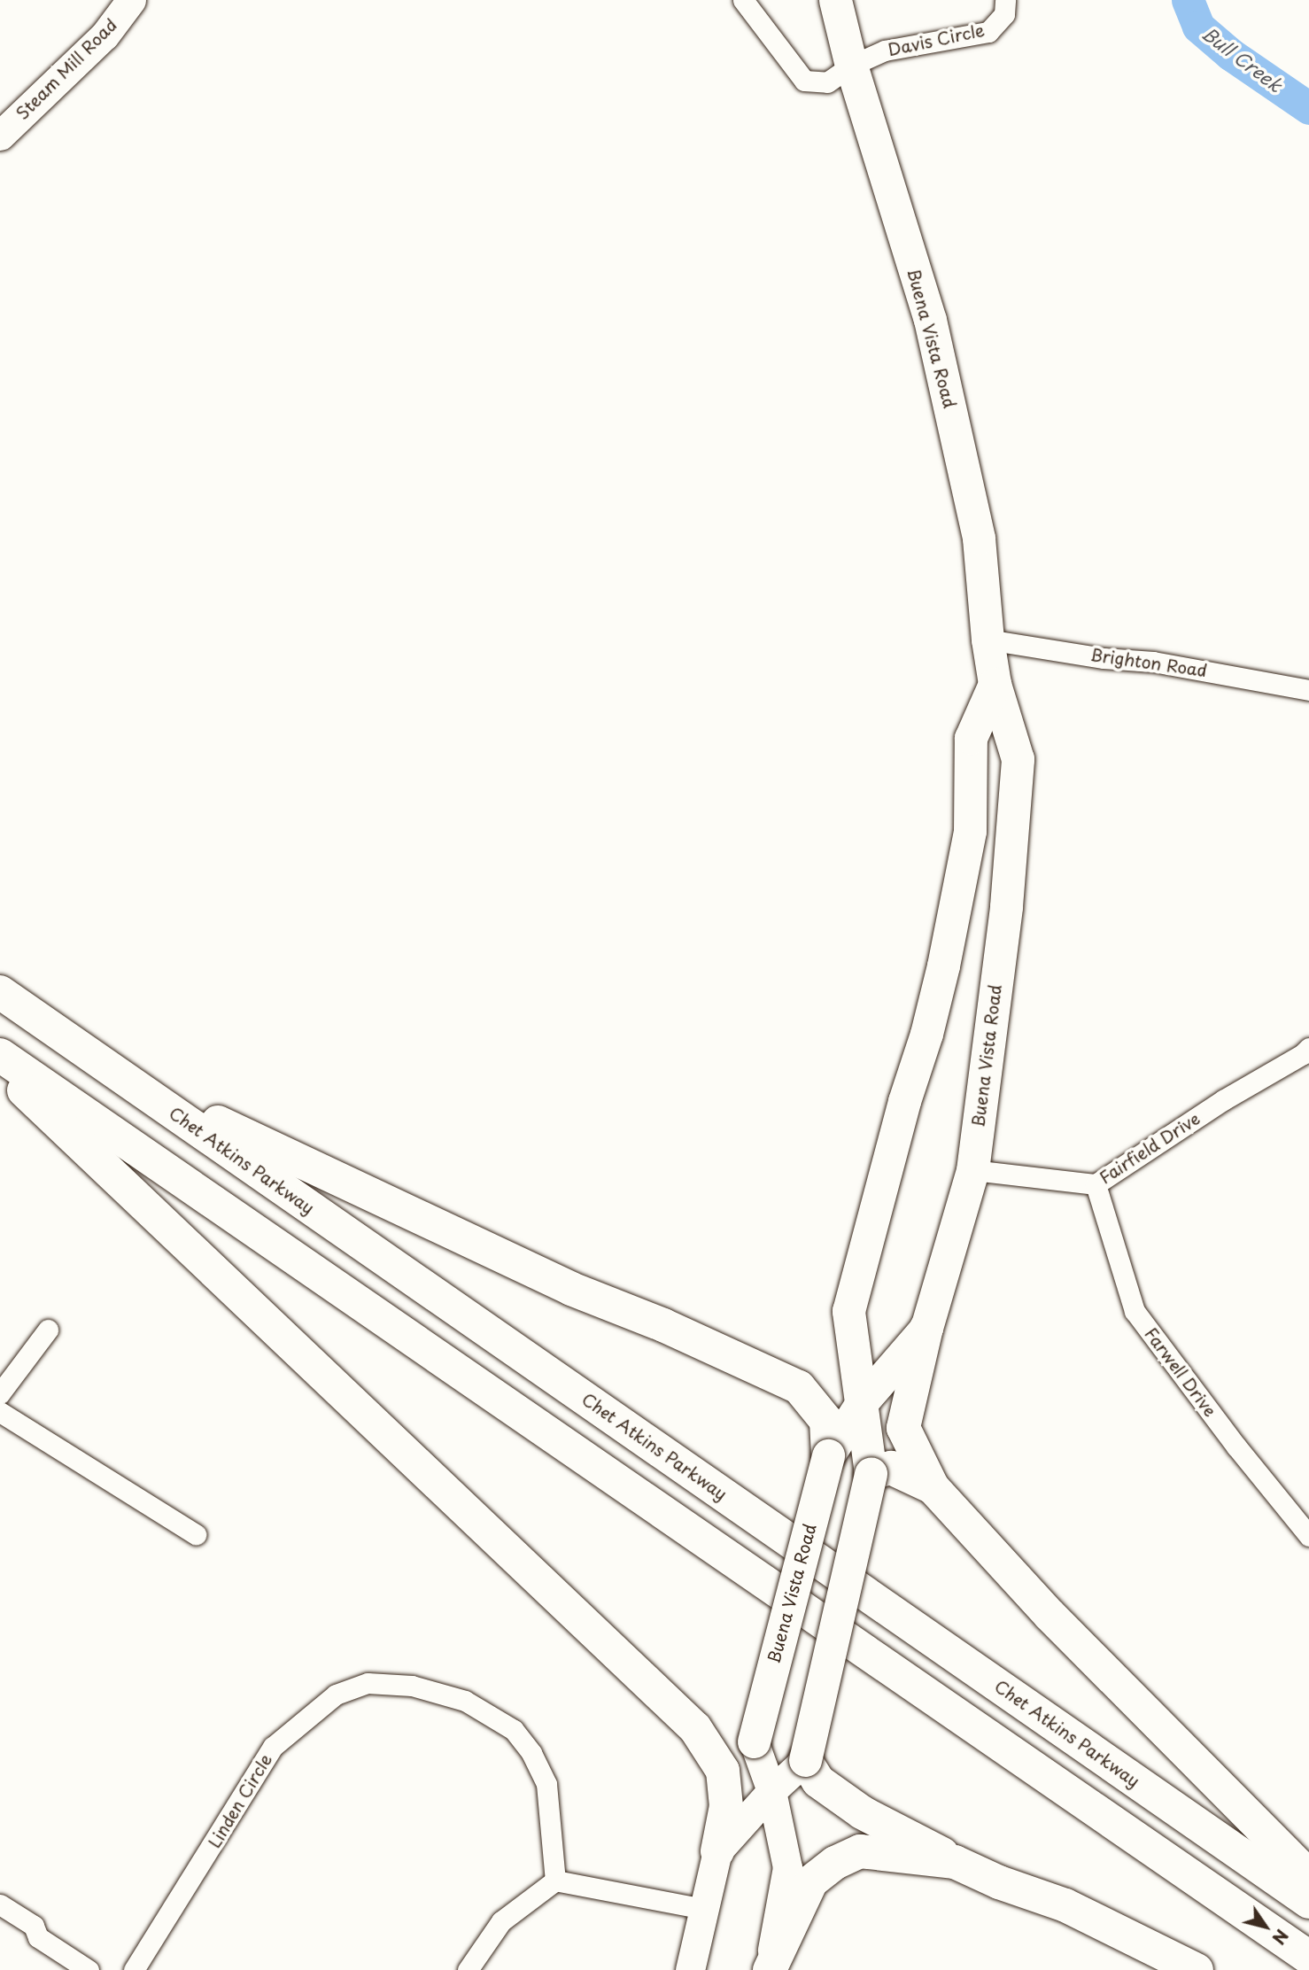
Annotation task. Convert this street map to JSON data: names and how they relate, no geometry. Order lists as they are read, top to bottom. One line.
{"streets":{"highway":["Chet Atkins Parkway"],"main road":["Steam Mill Road","Buena Vista Road"],"street":["Davis Circle","Brighton Road","Fairfield Drive","Farwell Drive","Linden Circle"]},"crossings":[["Davis Circle","Buena Vista Road"],["Buena Vista Road","Brighton Road"],["Buena Vista Road","Fairfield Drive"],["Fairfield Drive","Farwell Drive"]],"water":["Bull Creek"],"north":"bottom right"}
